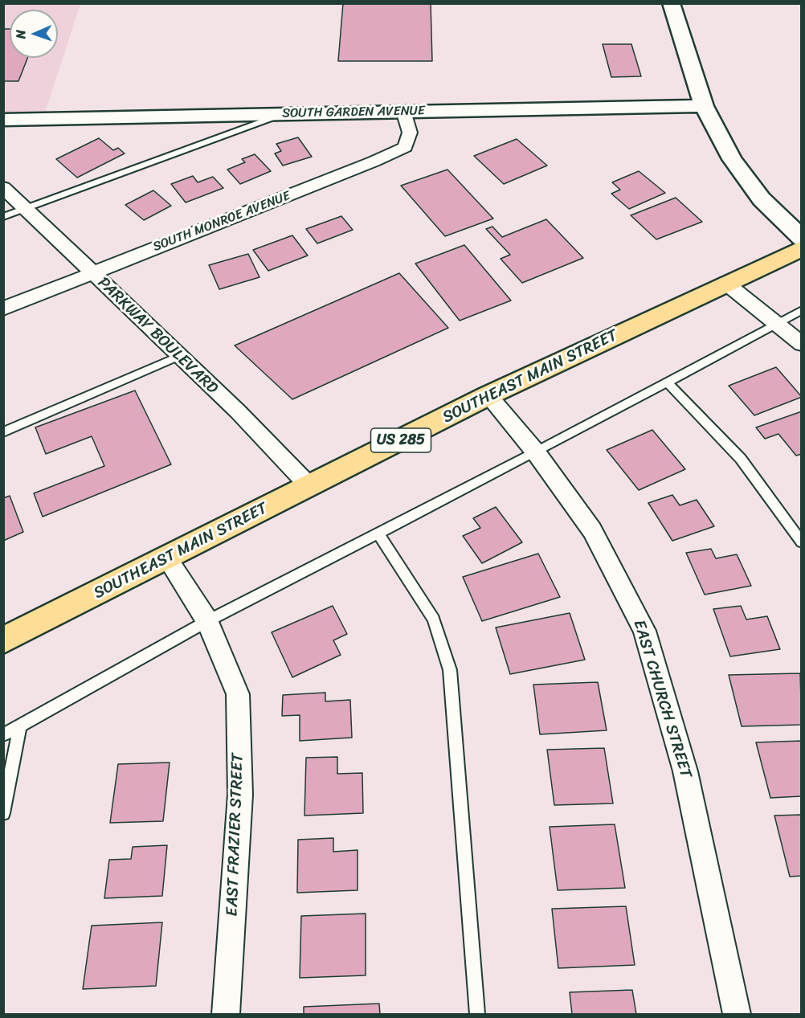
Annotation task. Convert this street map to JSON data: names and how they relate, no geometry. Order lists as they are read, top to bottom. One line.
{"streets":{"main road":["SOUTHEAST MAIN STREET","US 285"],"street":["SOUTH GARDEN AVENUE","SOUTH MONROE AVENUE","PARKWAY BOULEVARD","EAST CHURCH STREET","EAST FRAZIER STREET"]},"crossings":[["SOUTH GARDEN AVENUE","SOUTH MONROE AVENUE"],["SOUTH MONROE AVENUE","PARKWAY BOULEVARD"],["PARKWAY BOULEVARD","SOUTHEAST MAIN STREET"],["SOUTHEAST MAIN STREET","EAST CHURCH STREET"],["SOUTHEAST MAIN STREET","EAST FRAZIER STREET"]],"north":"left"}
